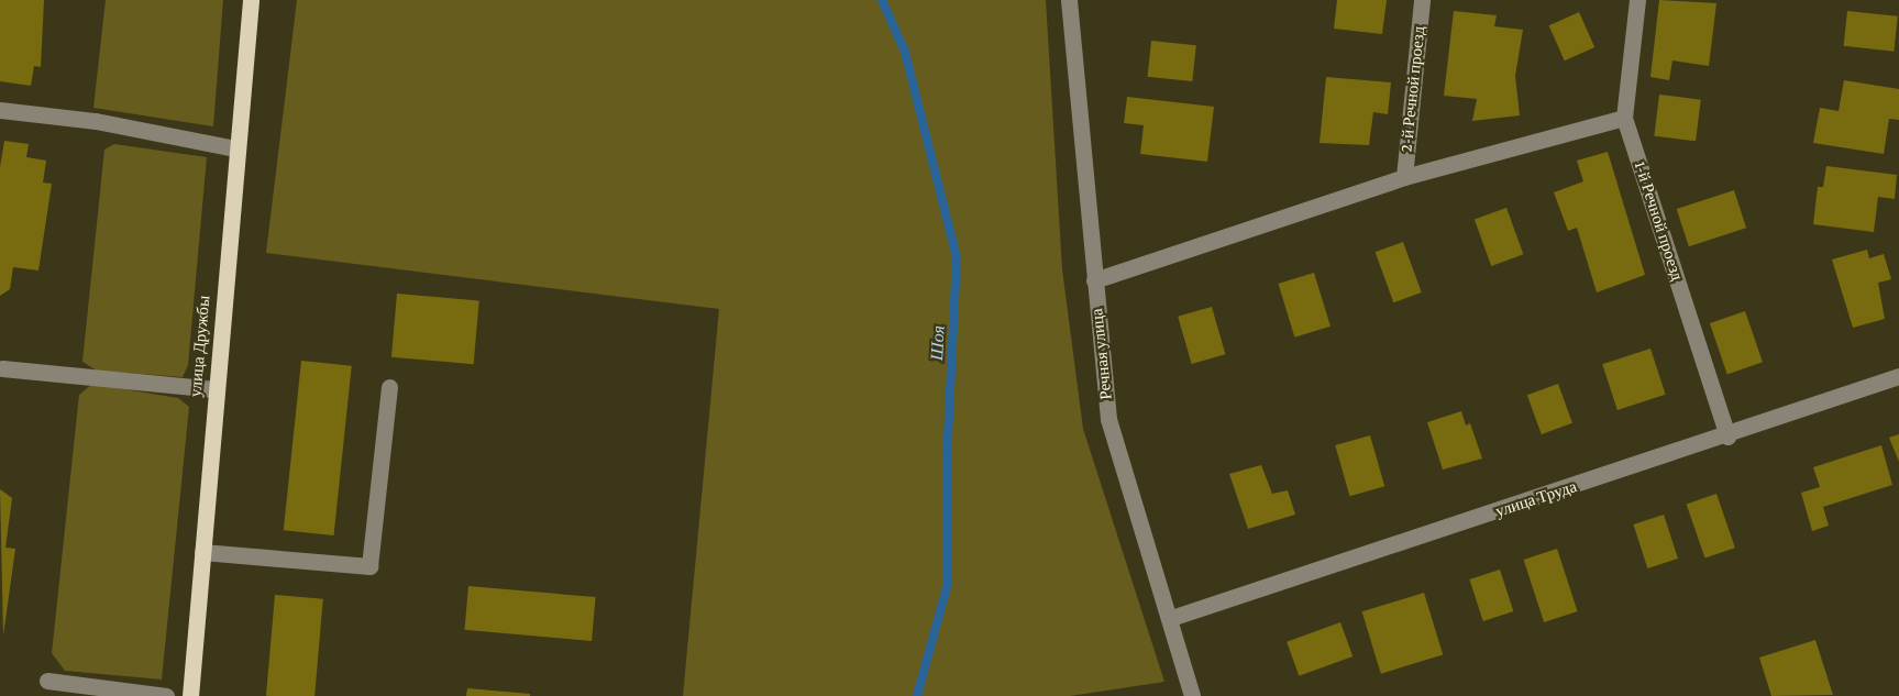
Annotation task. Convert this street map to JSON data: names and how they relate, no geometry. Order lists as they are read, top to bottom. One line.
{"streets":{"main road":["улица Дружбы"],"street":["2-й Речной проезд","1-й Речной проезд","Речная улица","улица Труда"]},"crossings":[["1-й Речной проезд","улица Труда"],["Речная улица","улица Труда"]],"water":["Шоя"]}
